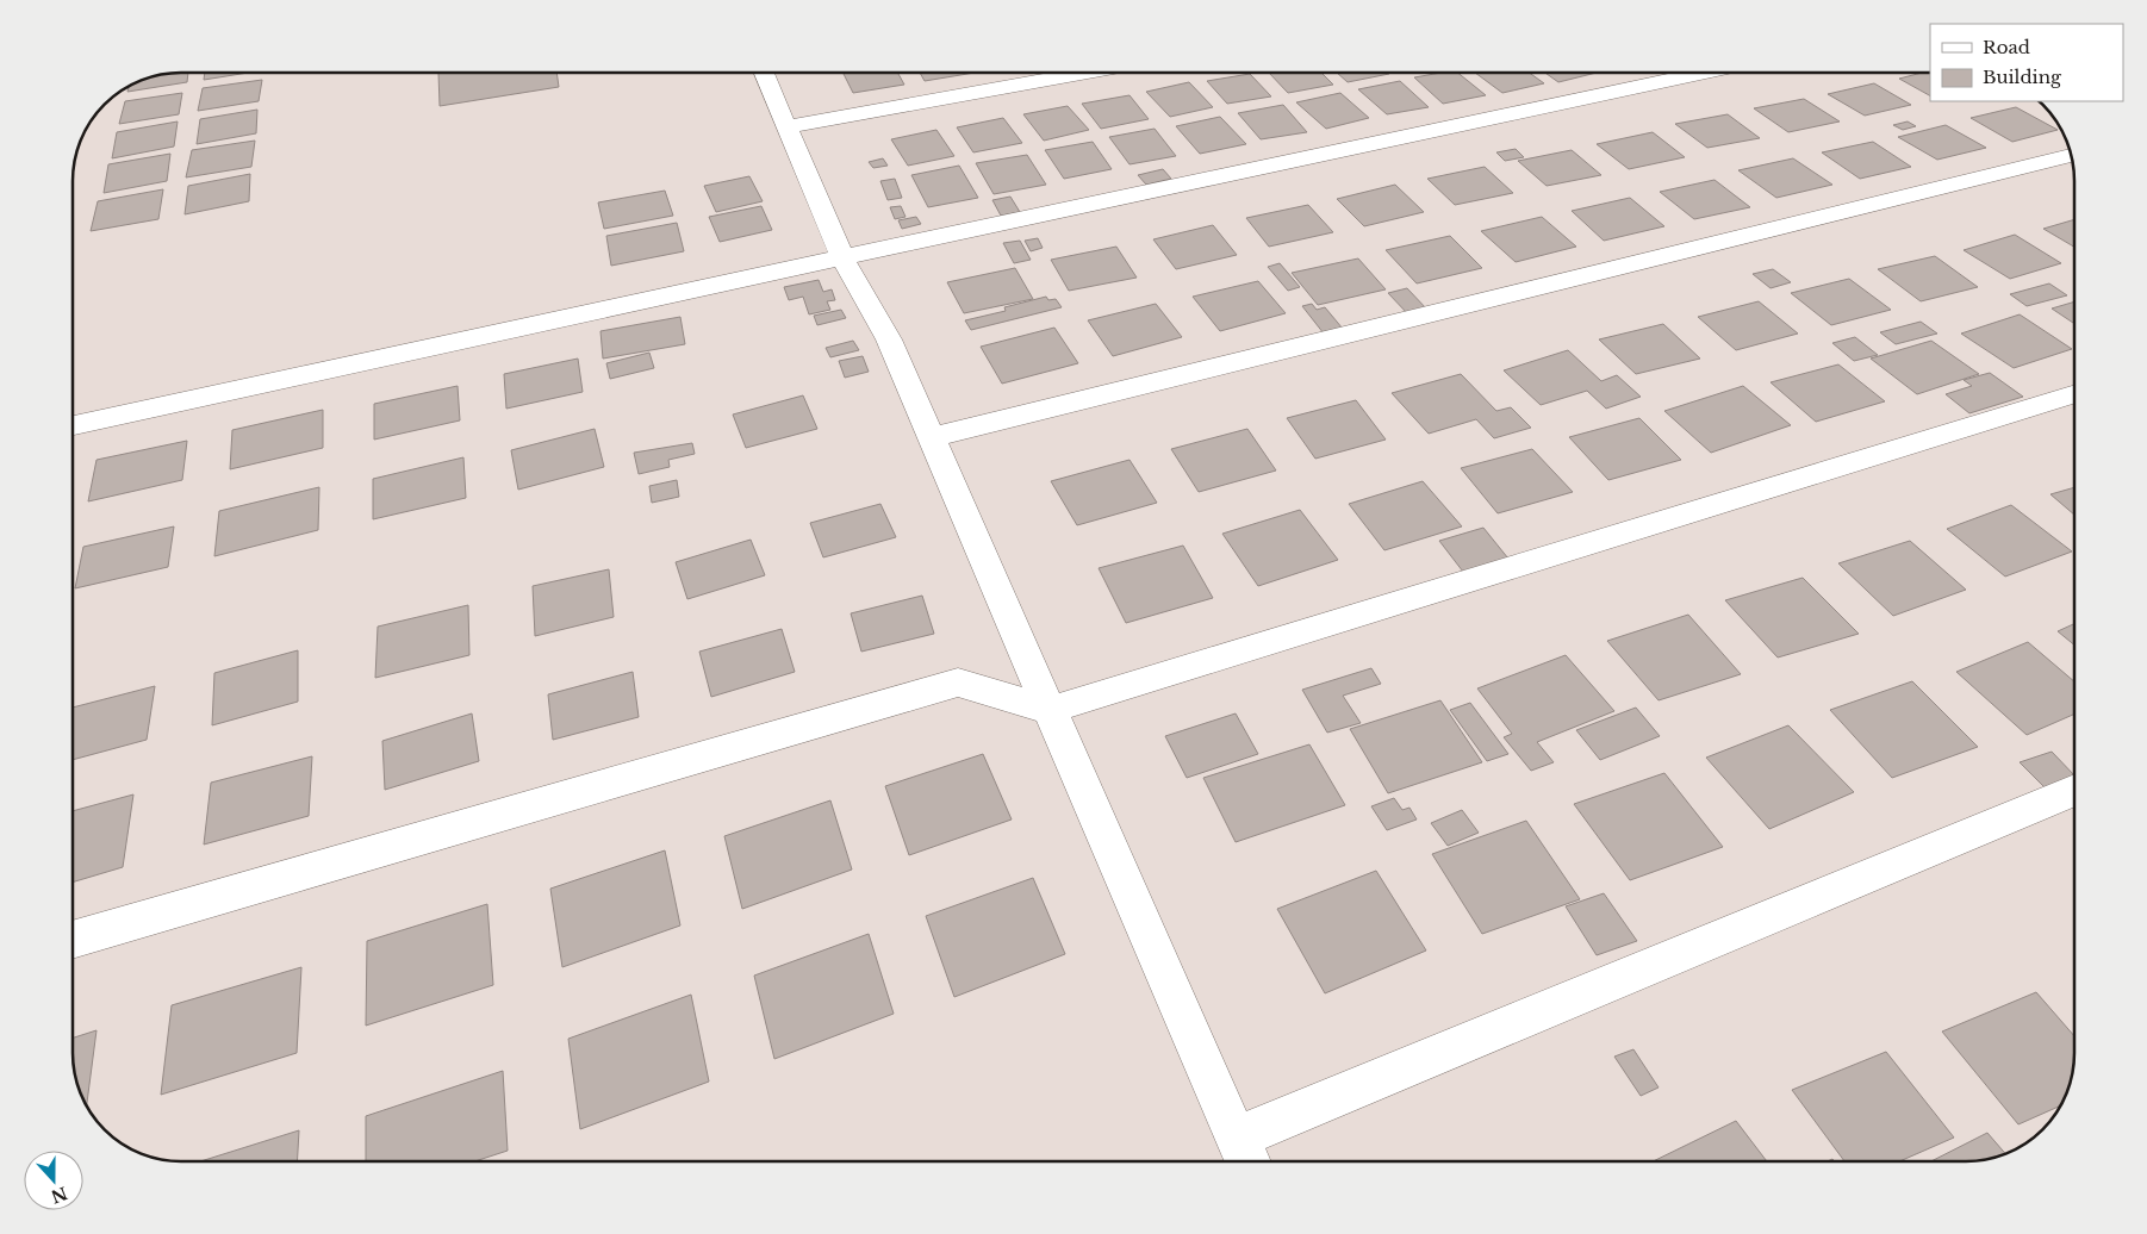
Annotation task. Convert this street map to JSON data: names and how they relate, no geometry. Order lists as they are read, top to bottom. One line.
{"legend":["Road","Building"],"north":"bottom"}
